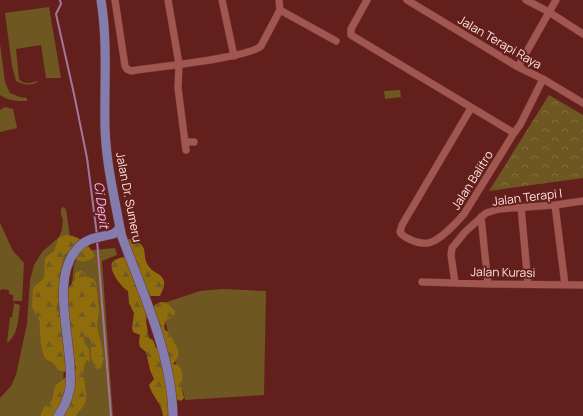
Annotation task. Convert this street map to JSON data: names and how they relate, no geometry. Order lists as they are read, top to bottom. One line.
{"streets":{"main road":["Jalan Dr. Sumeru"],"street":["Jalan Terapi Raya","Jalan Balitro","Jalan Terapi I","Jalan Kurasi"]},"crossings":[["Jalan Terapi I","Jalan Kurasi"]],"water":["Ci Depit"]}
